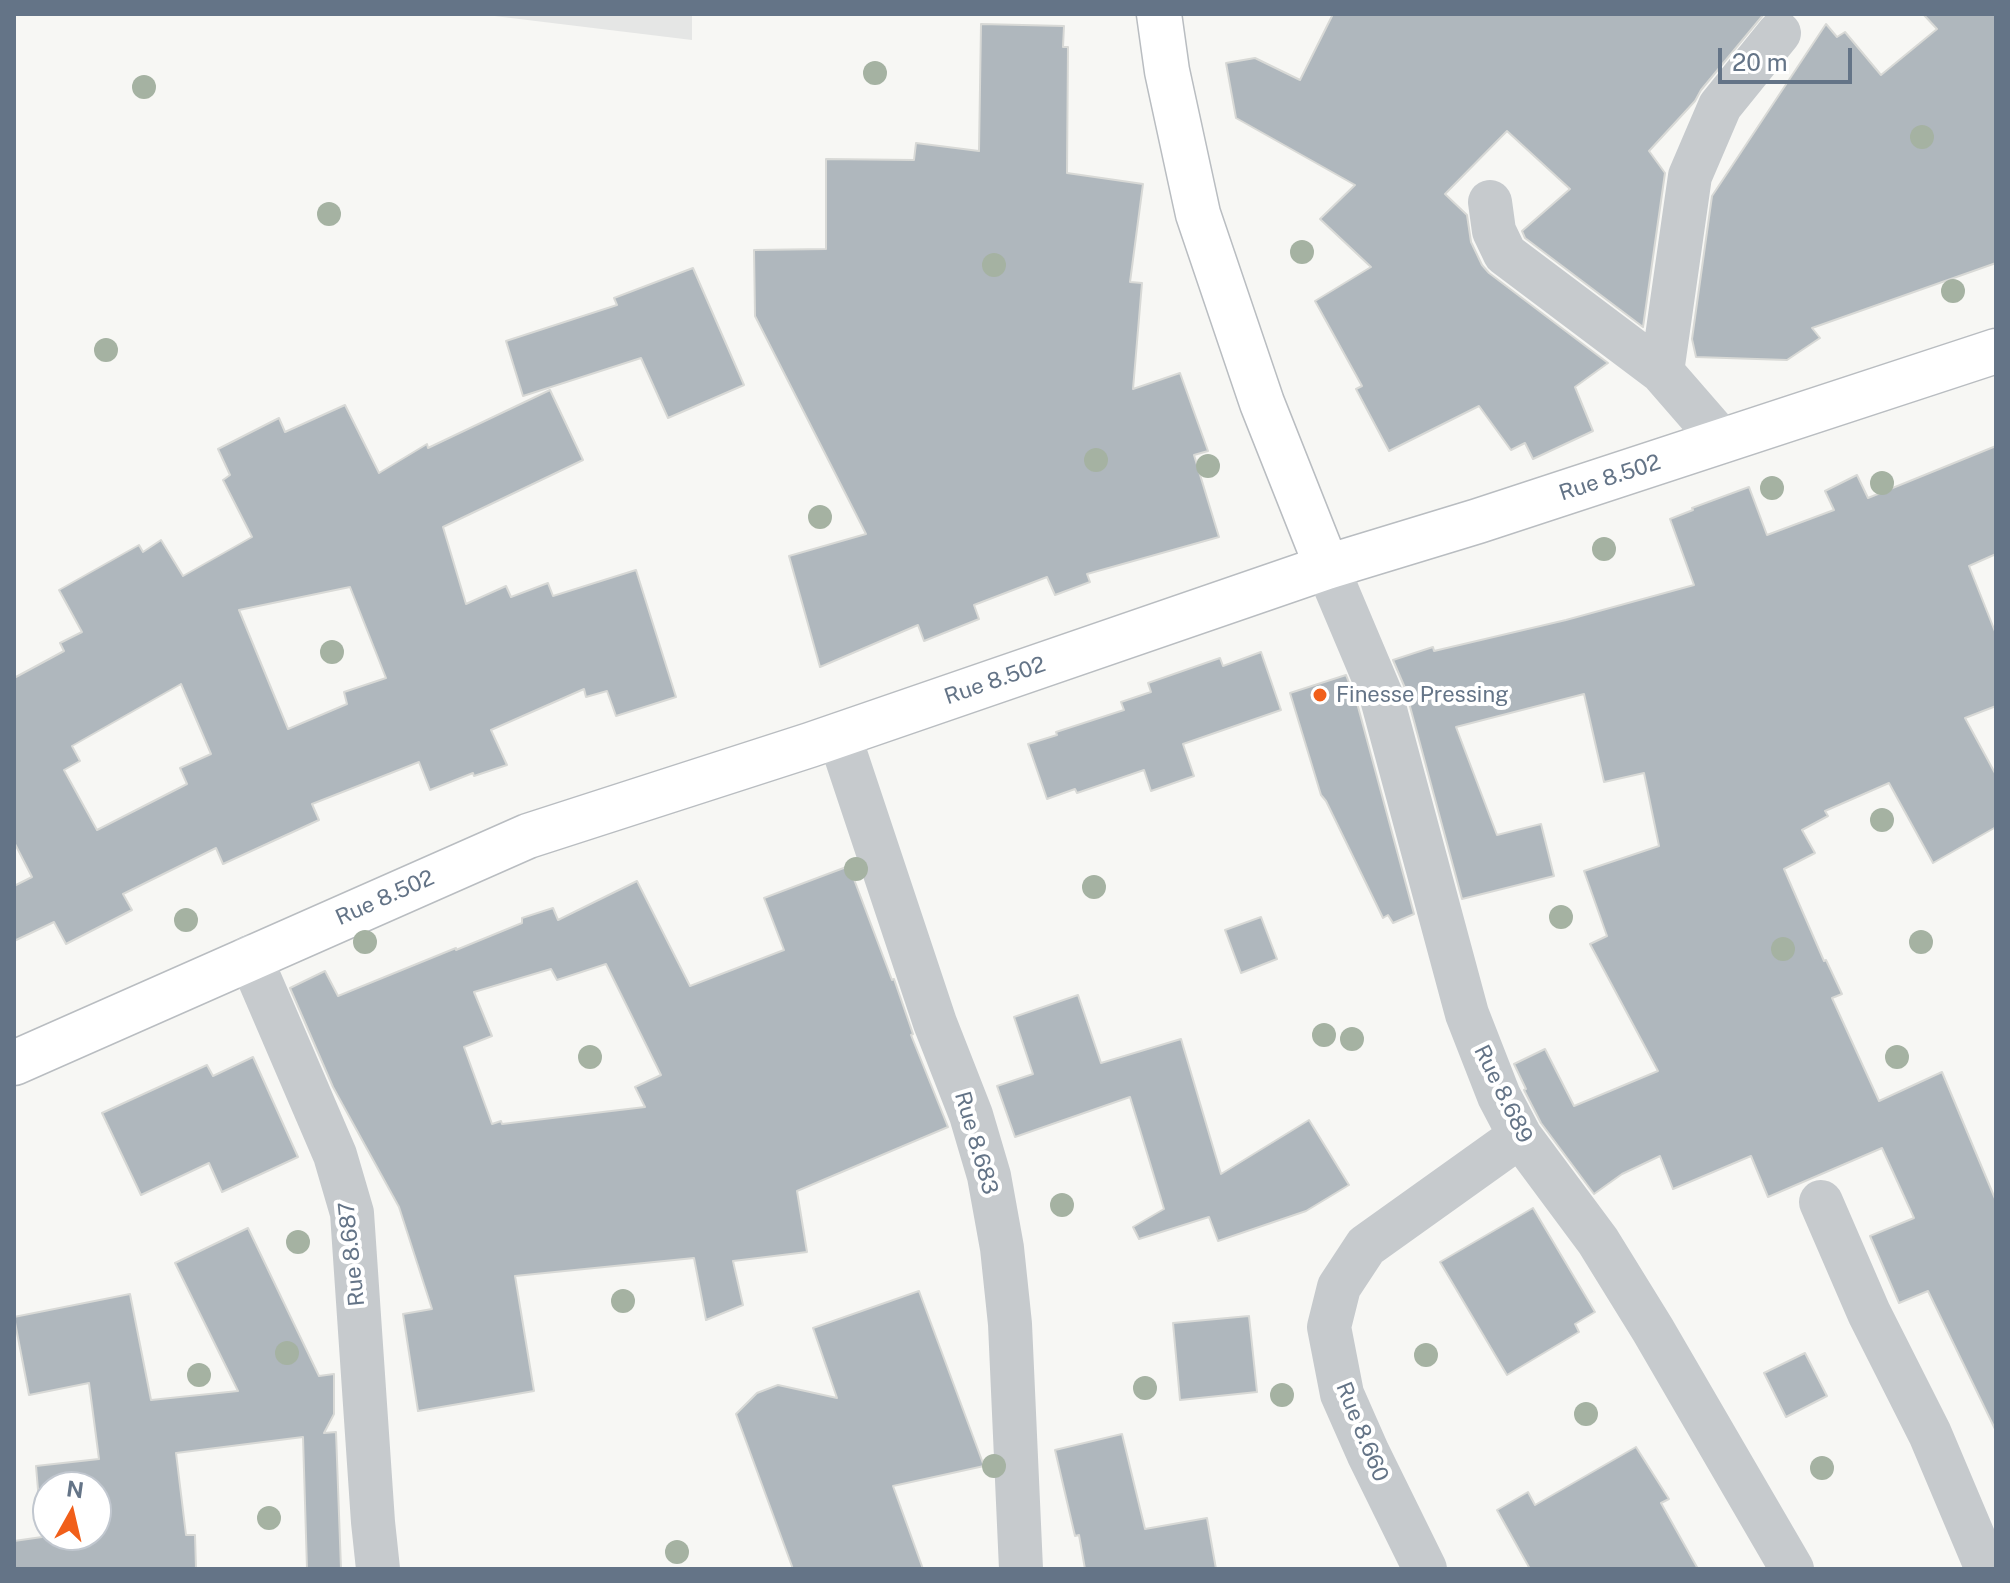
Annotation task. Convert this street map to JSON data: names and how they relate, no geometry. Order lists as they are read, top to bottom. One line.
{"streets":{"main road":["Rue 8.502"],"street":["Rue 8.689","Rue 8.683","Rue 8.687","Rue 8.660"]},"crossings":[["Rue 8.502","Rue 8.689"],["Rue 8.502","Rue 8.683"],["Rue 8.502","Rue 8.687"],["Rue 8.689","Rue 8.660"]],"places":["Finesse Pressing"],"scale_bar":"20 m","north":"top"}
